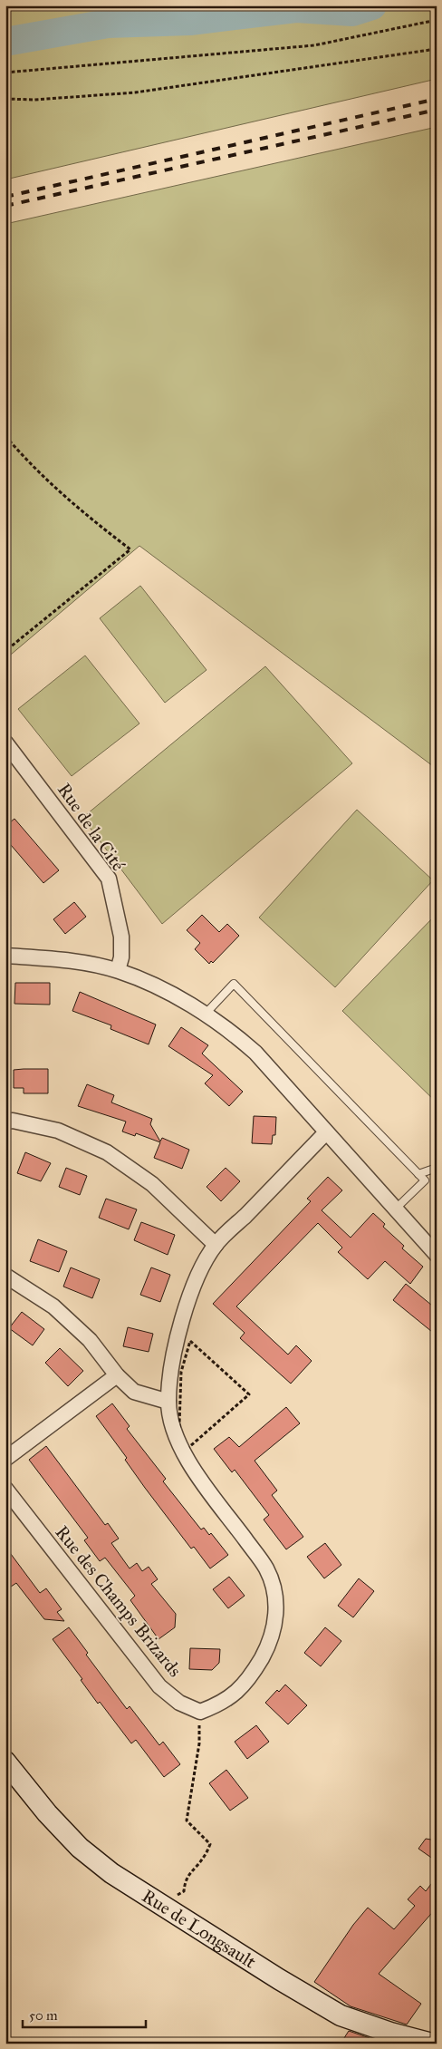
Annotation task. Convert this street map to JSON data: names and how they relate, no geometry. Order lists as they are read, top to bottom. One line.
{"streets":{"street":["Rue de la Cité","Rue des Champs Brizards","Rue de Longsault"]},"scale_bar":"50 m"}
